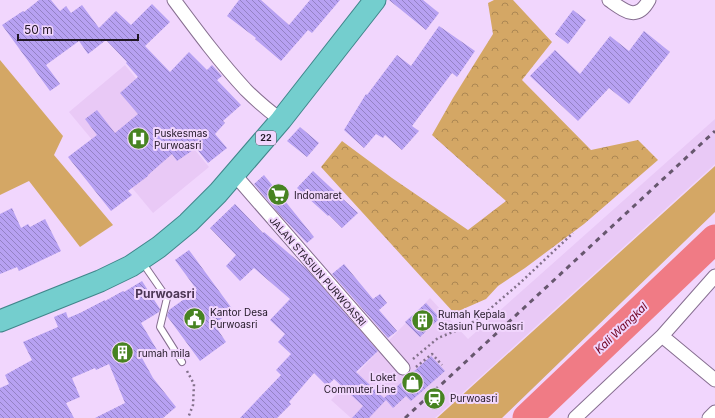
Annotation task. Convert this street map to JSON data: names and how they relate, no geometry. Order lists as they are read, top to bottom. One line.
{"streets":{"highway":["22"],"street":["JALAN STASIUN PURWOASRI"]},"crossings":[["22","JALAN STASIUN PURWOASRI"]],"districts":["Purwoasri"],"water":["Kali Wangkal"],"places":{"hospital":["Puskesmas Purwoasri"],"supermarket":["Indomaret"],"public building":["Kantor Desa Purwoasri"],"building":["Rumah Kepala Stasiun Purwoasri","rumah mila"],"shop":["Loket Commuter Line"],"station":["Purwoasri"]},"scale_bar":"50 m"}
